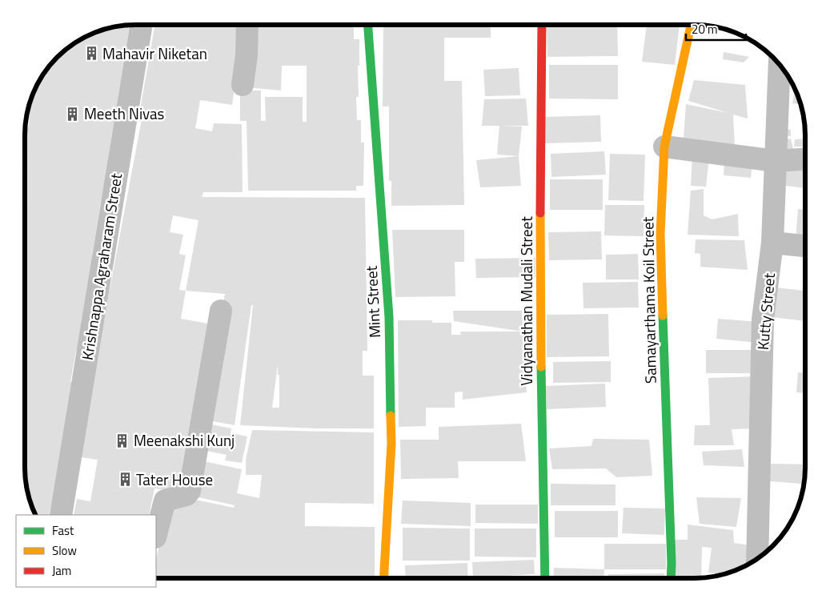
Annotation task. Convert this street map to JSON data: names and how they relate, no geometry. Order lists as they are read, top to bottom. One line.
{"streets":{"street":["Krishnappa Agraharam Street","Samayarthama Koil Street","Vidyanathan Mudali Street","Mint Street","Kutty Street"]},"places":{"building":["Mahavir Niketan","Meeth Nivas","Meenakshi Kunj","Tater House"]},"legend":["Fast","Slow","Jam"],"scale_bar":"20 m"}
